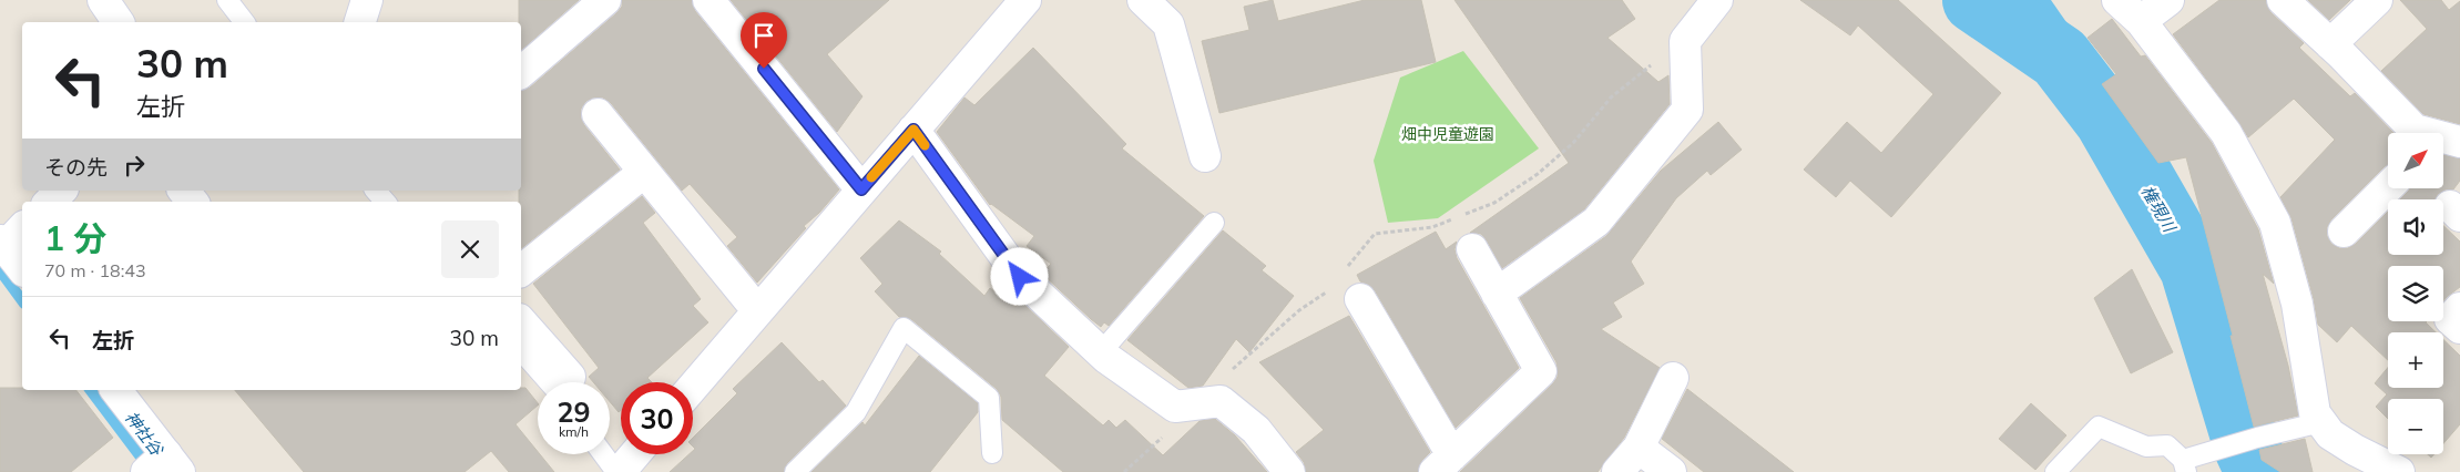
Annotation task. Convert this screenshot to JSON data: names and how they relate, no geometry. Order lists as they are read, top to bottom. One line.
{"water":["権現川","神社谷"],"parks":["畑中児童遊園"],"north":"top right","page":{"turn":["30 m","左折"],"map_buttons":["+","−"],"then":"その先","heading":["1 分","70 m · 18:43"],"list":[{"name":"左折","value":"30 m"}],"speed":"29 km/h","limit":"30"}}
